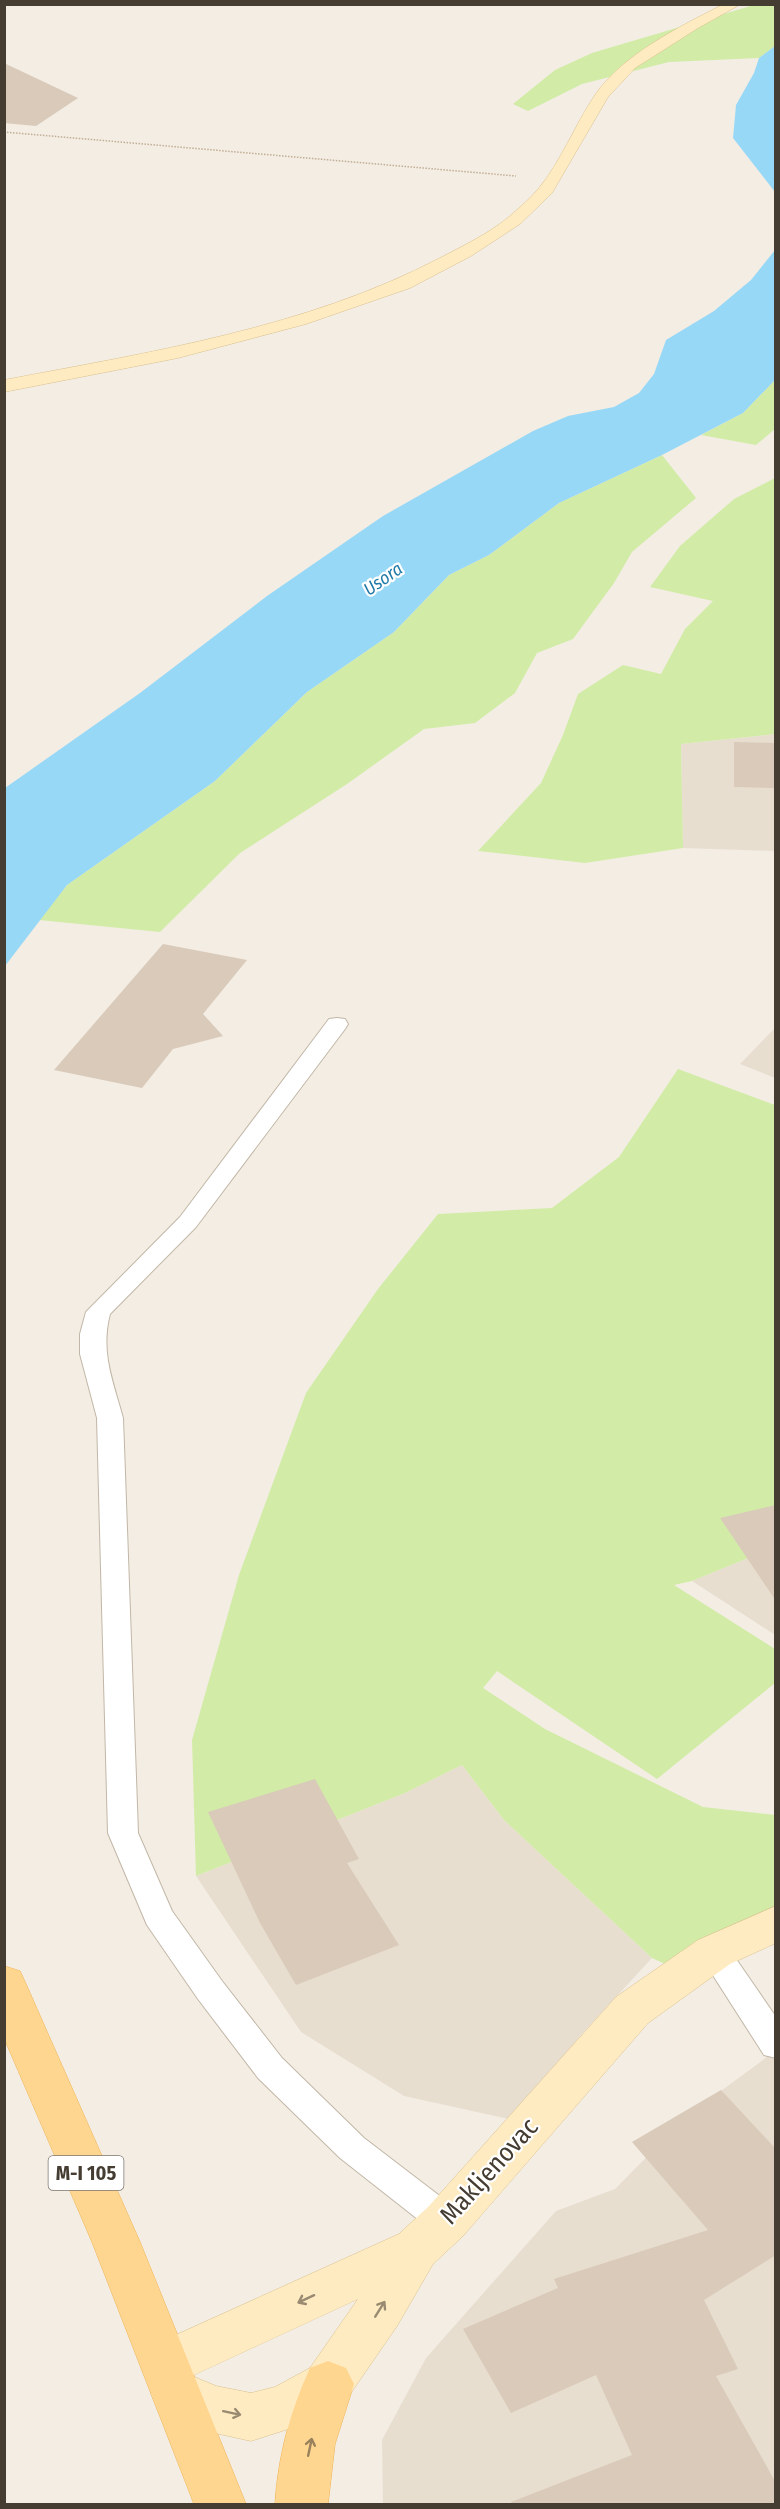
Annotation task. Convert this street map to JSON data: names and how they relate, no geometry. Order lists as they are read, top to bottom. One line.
{"streets":{"main road":["M-I 105"],"street":["Makljenovac"]},"crossings":[["Makljenovac","M-I 105"]],"one_way":["Makljenovac"],"water":["Usora"]}
